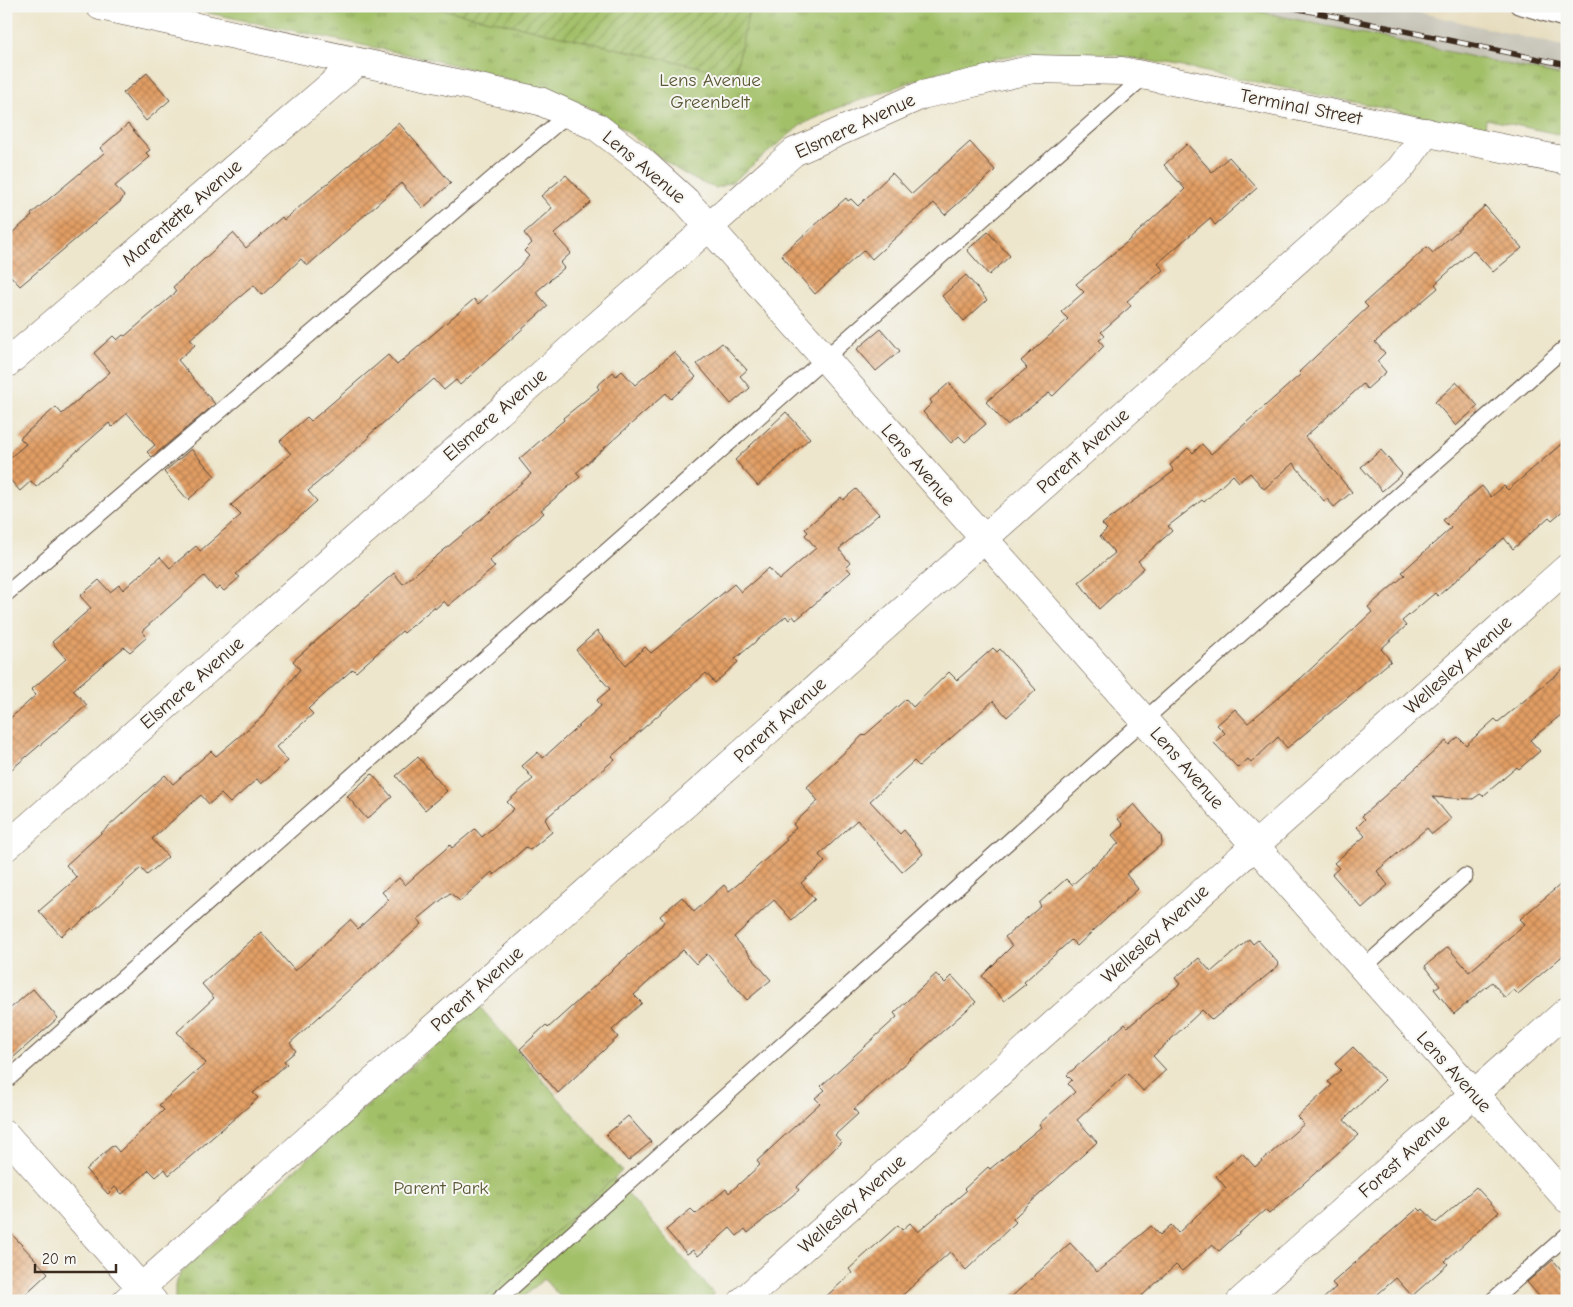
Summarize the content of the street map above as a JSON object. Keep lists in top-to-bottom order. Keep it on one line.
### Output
{"streets":{"street":["Terminal Street","Elsmere Avenue","Lens Avenue","Marentette Avenue","Parent Avenue","Wellesley Avenue","Forest Avenue"]},"crossings":[["Terminal Street","Elsmere Avenue"],["Terminal Street","Parent Avenue"],["Elsmere Avenue","Lens Avenue"],["Lens Avenue","Marentette Avenue"],["Lens Avenue","Parent Avenue"],["Lens Avenue","Wellesley Avenue"],["Lens Avenue","Forest Avenue"]],"parks":["Lens Avenue Greenbelt","Parent Park"],"scale_bar":"20 m"}
